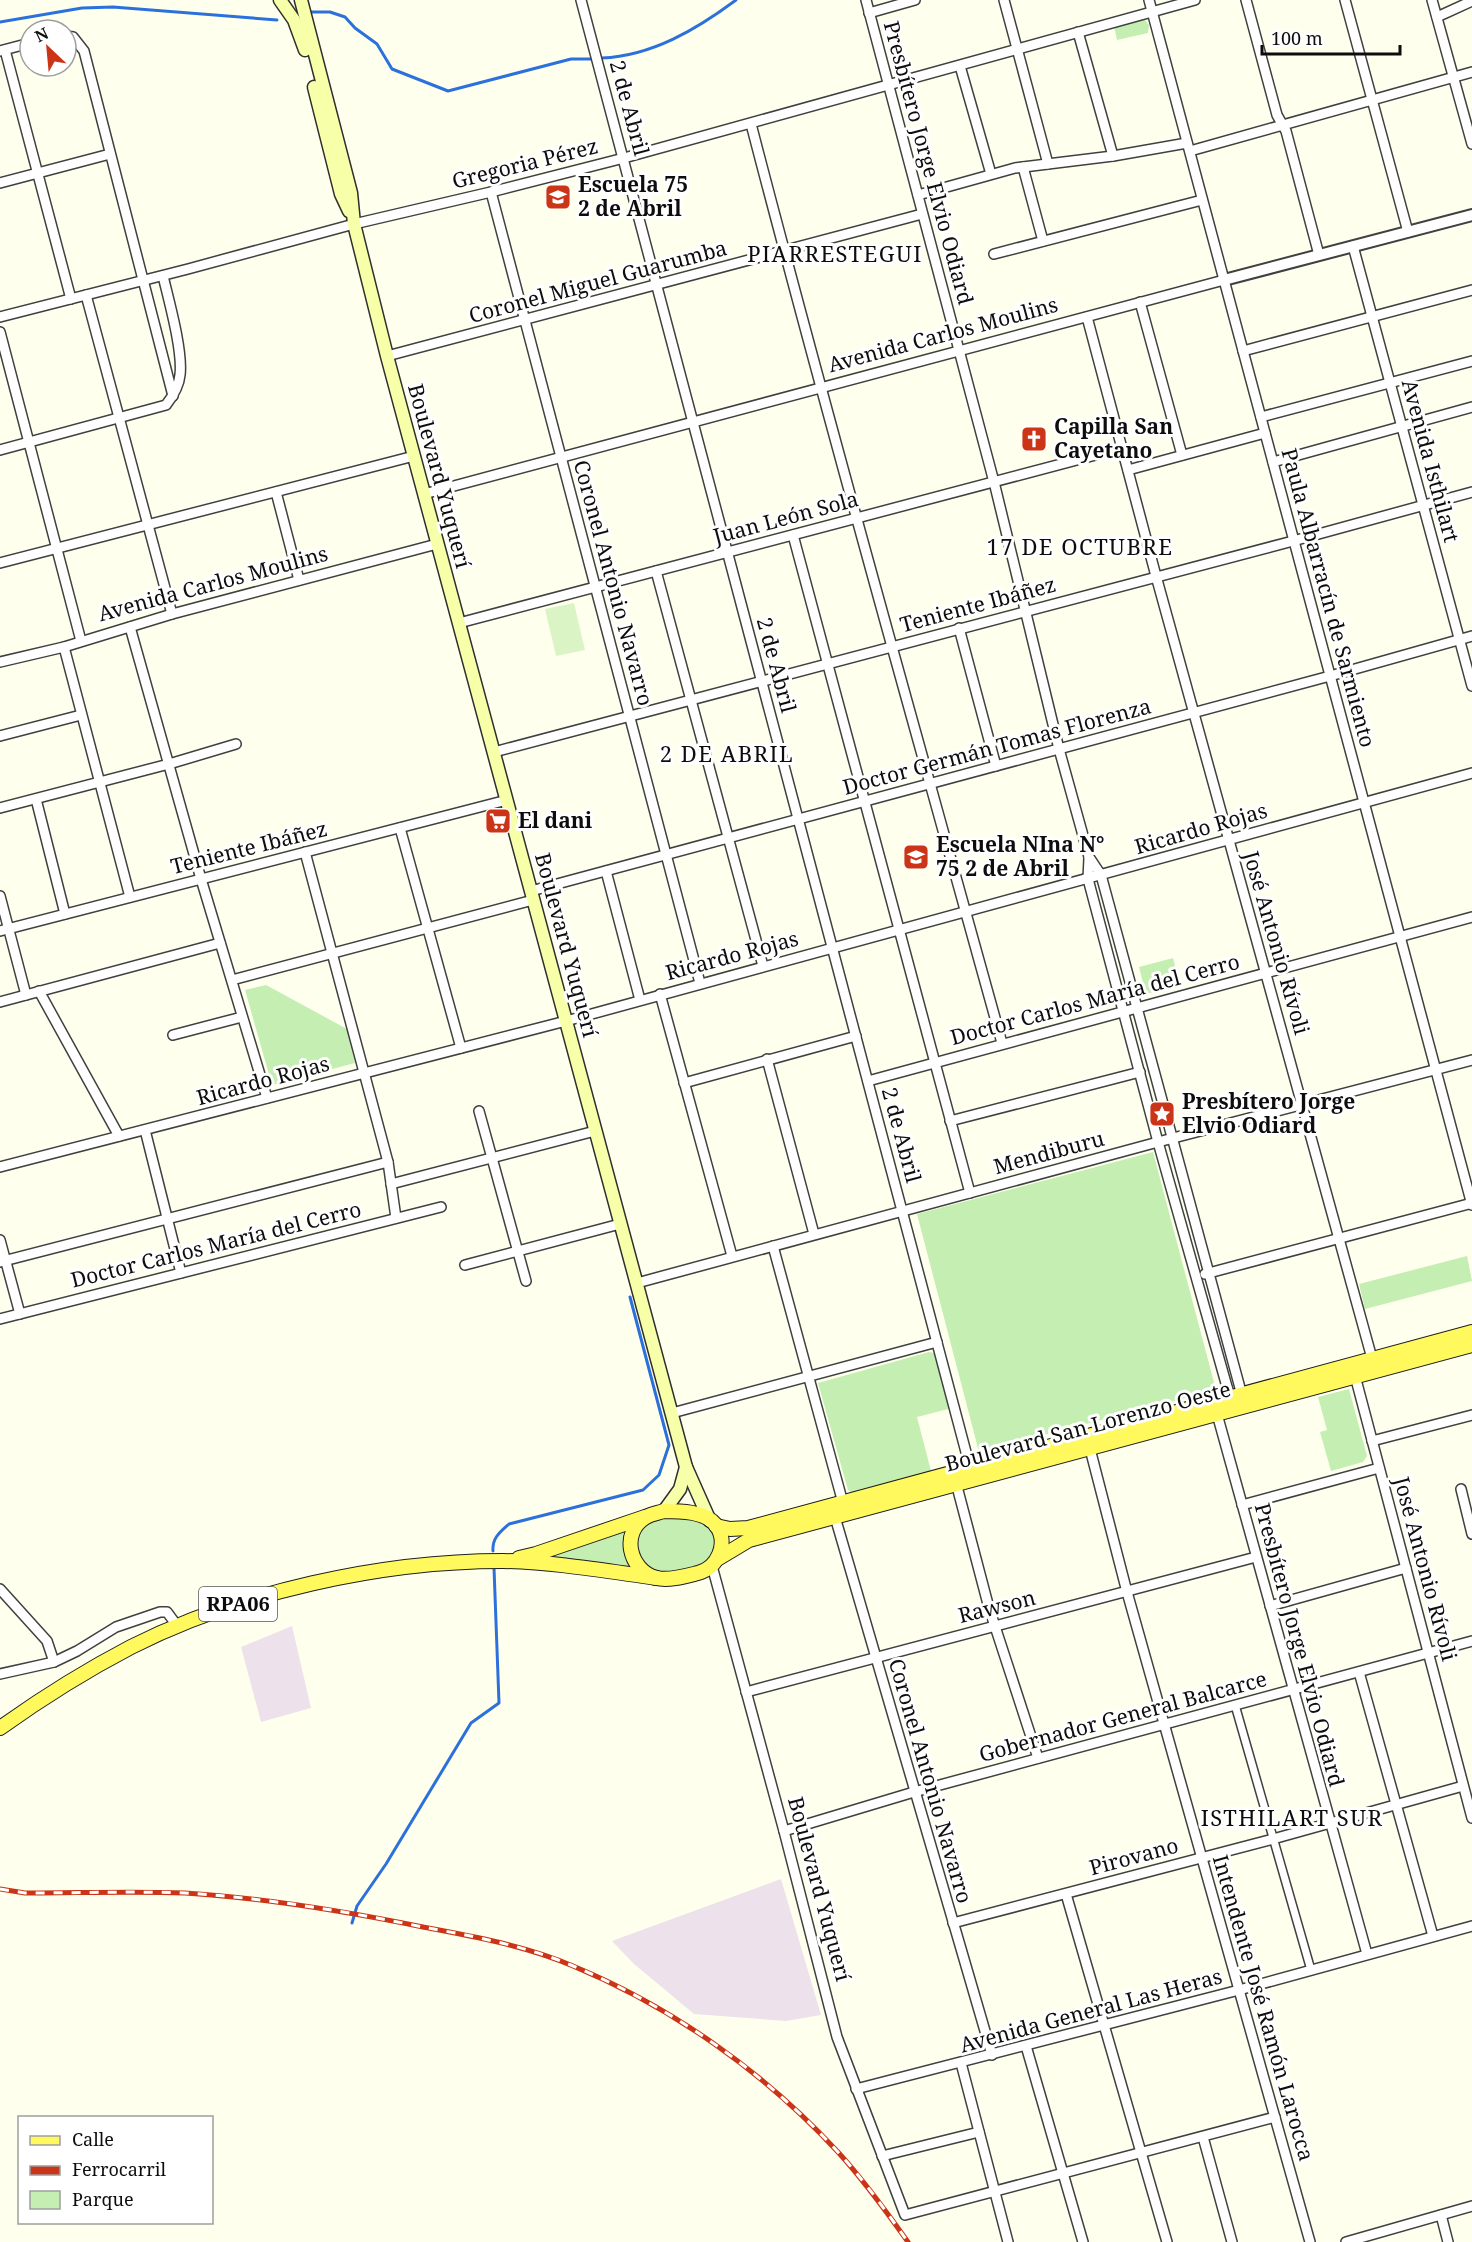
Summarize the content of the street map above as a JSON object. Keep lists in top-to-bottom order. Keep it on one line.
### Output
{"streets":{"main road":["Boulevard Yuquerí","Boulevard San Lorenzo Oeste","RPA06"],"street":["2 de Abril","Presbítero Jorge Elvio Odiard","Gregoria Pérez","Coronel Miguel Guarumba","Avenida Carlos Moulins","Avenida Isthilart","Juan León Sola","Coronel Antonio Navarro","Paula Albarracín de Sarmiento","Teniente Ibáñez","Doctor Germán Tomas Florenza","Ricardo Rojas","José Antonio Rívoli","Doctor Carlos María del Cerro","Mendiburu","Rawson","Gobernador General Balcarce","Pirovano","Intendente José Ramón Larocca","Avenida General Las Heras"]},"crossings":[["2 de Abril","Gregoria Pérez"],["2 de Abril","Coronel Miguel Guarumba"],["2 de Abril","Avenida Carlos Moulins"],["2 de Abril","Juan León Sola"],["2 de Abril","Teniente Ibáñez"],["2 de Abril","Doctor Germán Tomas Florenza"],["2 de Abril","Ricardo Rojas"],["2 de Abril","Doctor Carlos María del Cerro"],["2 de Abril","Mendiburu"],["2 de Abril","Boulevard San Lorenzo Oeste"],["Presbítero Jorge Elvio Odiard","Gregoria Pérez"],["Presbítero Jorge Elvio Odiard","Coronel Miguel Guarumba"],["Presbítero Jorge Elvio Odiard","Avenida Carlos Moulins"],["Presbítero Jorge Elvio Odiard","Juan León Sola"],["Presbítero Jorge Elvio Odiard","Teniente Ibáñez"],["Presbítero Jorge Elvio Odiard","Doctor Germán Tomas Florenza"],["Presbítero Jorge Elvio Odiard","Ricardo Rojas"],["Presbítero Jorge Elvio Odiard","Doctor Carlos María del Cerro"],["Presbítero Jorge Elvio Odiard","Mendiburu"],["Presbítero Jorge Elvio Odiard","Boulevard San Lorenzo Oeste"],["Presbítero Jorge Elvio Odiard","Rawson"],["Presbítero Jorge Elvio Odiard","Gobernador General Balcarce"],["Presbítero Jorge Elvio Odiard","Pirovano"],["Presbítero Jorge Elvio Odiard","Avenida General Las Heras"],["Gregoria Pérez","Boulevard Yuquerí"],["Gregoria Pérez","Coronel Antonio Navarro"],["Gregoria Pérez","Paula Albarracín de Sarmiento"],["Coronel Miguel Guarumba","Boulevard Yuquerí"],["Coronel Miguel Guarumba","Coronel Antonio Navarro"],["Avenida Carlos Moulins","Avenida Isthilart"],["Avenida Carlos Moulins","Boulevard Yuquerí"],["Avenida Carlos Moulins","Coronel Antonio Navarro"],["Avenida Carlos Moulins","Paula Albarracín de Sarmiento"],["Avenida Carlos Moulins","José Antonio Rívoli"],["Avenida Isthilart","Teniente Ibáñez"],["Avenida Isthilart","Doctor Germán Tomas Florenza"],["Boulevard Yuquerí","Juan León Sola"],["Boulevard Yuquerí","Teniente Ibáñez"],["Boulevard Yuquerí","Doctor Germán Tomas Florenza"],["Boulevard Yuquerí","Ricardo Rojas"],["Boulevard Yuquerí","Mendiburu"],["Boulevard Yuquerí","Boulevard San Lorenzo Oeste"],["Boulevard Yuquerí","RPA06"],["Boulevard Yuquerí","Rawson"],["Boulevard Yuquerí","Gobernador General Balcarce"],["Boulevard Yuquerí","Avenida General Las Heras"],["Juan León Sola","Coronel Antonio Navarro"],["Juan León Sola","José Antonio Rívoli"],["Coronel Antonio Navarro","Teniente Ibáñez"],["Coronel Antonio Navarro","Doctor Germán Tomas Florenza"],["Coronel Antonio Navarro","Ricardo Rojas"],["Coronel Antonio Navarro","Boulevard San Lorenzo Oeste"],["Coronel Antonio Navarro","Rawson"],["Coronel Antonio Navarro","Gobernador General Balcarce"],["Coronel Antonio Navarro","Pirovano"],["Coronel Antonio Navarro","Avenida General Las Heras"],["Paula Albarracín de Sarmiento","Teniente Ibáñez"],["Paula Albarracín de Sarmiento","Doctor Germán Tomas Florenza"],["Paula Albarracín de Sarmiento","Ricardo Rojas"],["Paula Albarracín de Sarmiento","Doctor Carlos María del Cerro"],["Paula Albarracín de Sarmiento","Mendiburu"],["Teniente Ibáñez","José Antonio Rívoli"],["Doctor Germán Tomas Florenza","José Antonio Rívoli"],["Ricardo Rojas","José Antonio Rívoli"],["José Antonio Rívoli","Doctor Carlos María del Cerro"],["José Antonio Rívoli","Mendiburu"],["José Antonio Rívoli","Boulevard San Lorenzo Oeste"],["José Antonio Rívoli","Gobernador General Balcarce"],["José Antonio Rívoli","Pirovano"],["Boulevard San Lorenzo Oeste","RPA06"],["Boulevard San Lorenzo Oeste","Intendente José Ramón Larocca"],["Rawson","Intendente José Ramón Larocca"],["Gobernador General Balcarce","Intendente José Ramón Larocca"],["Pirovano","Intendente José Ramón Larocca"],["Intendente José Ramón Larocca","Avenida General Las Heras"]],"districts":["PIARRESTEGUI","17 DE OCTUBRE","2 DE ABRIL","ISTHILART SUR"],"places":{"school or university":["Escuela 75 2 de Abril","Escuela NIna N° 75 2 de Abril"],"church":["Capilla San Cayetano"],"supermarket":["El dani"],"place":["Presbítero Jorge Elvio Odiard"]},"legend":["Calle","Ferrocarril","Parque"],"scale_bar":"100 m","north":"top left"}
